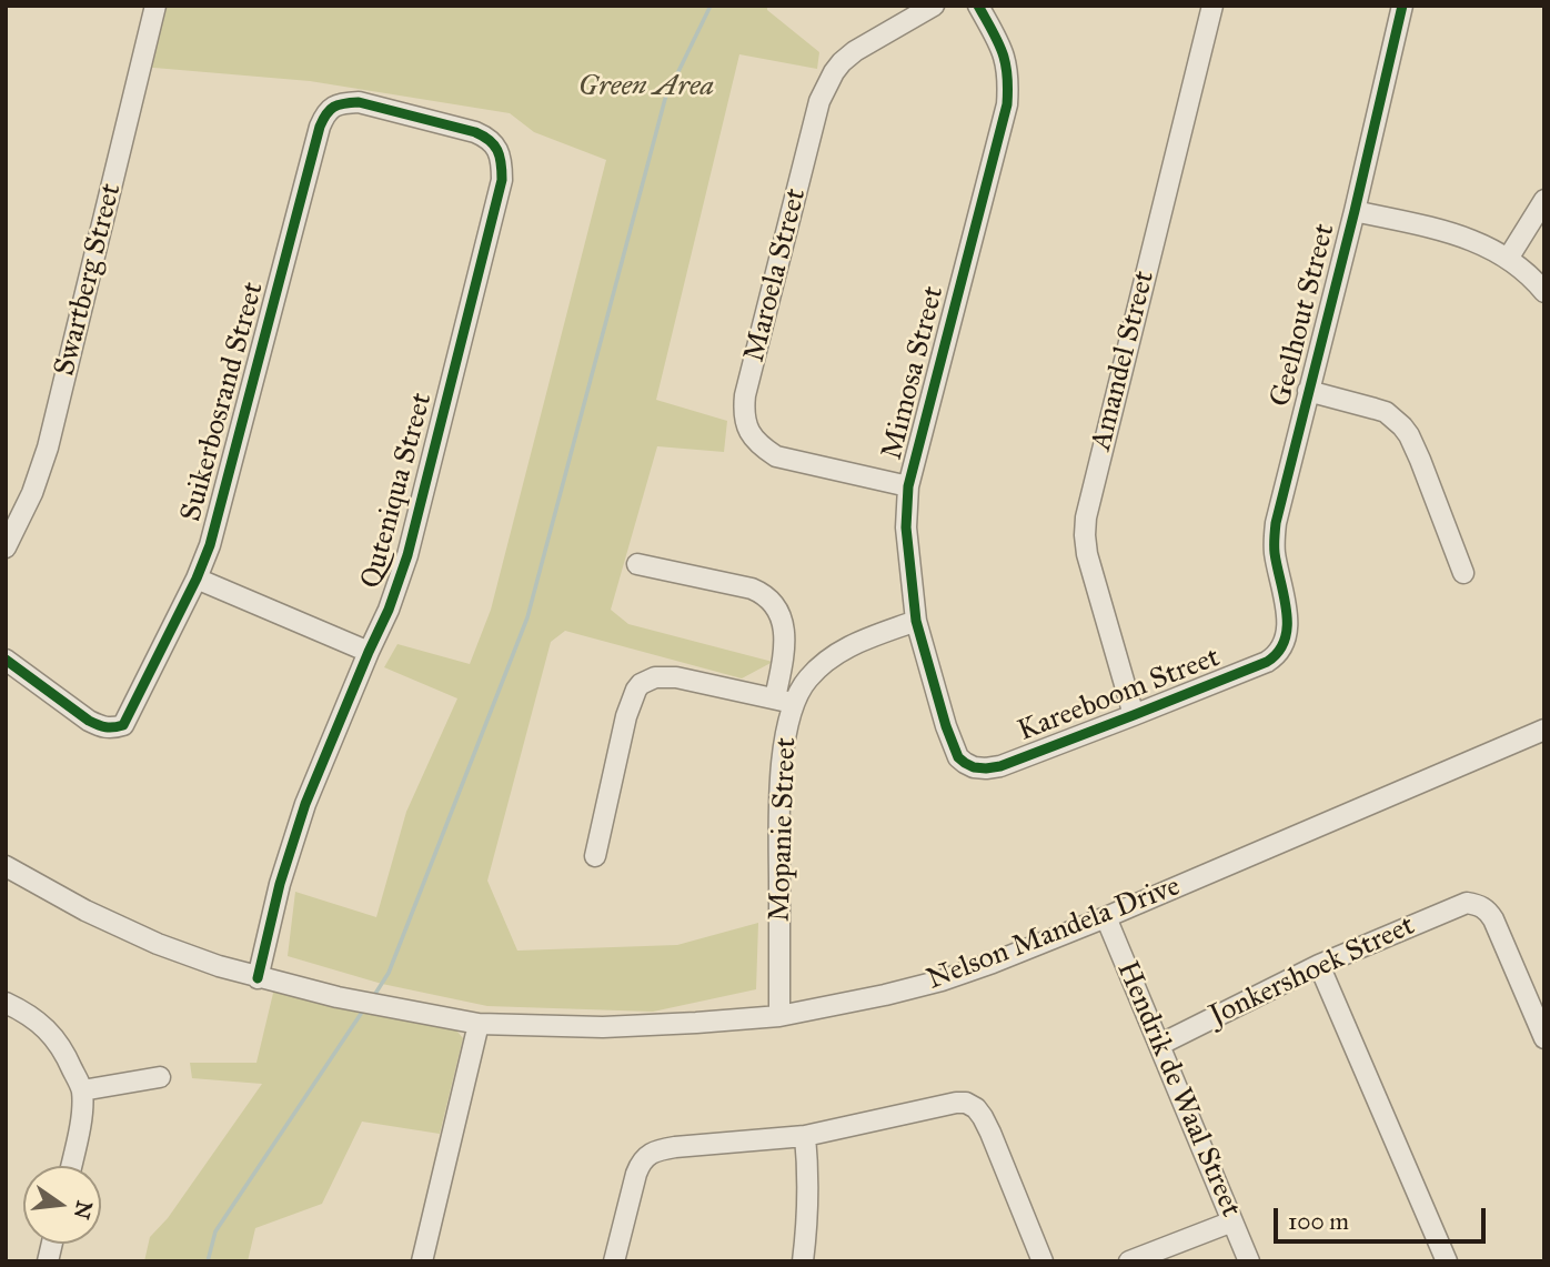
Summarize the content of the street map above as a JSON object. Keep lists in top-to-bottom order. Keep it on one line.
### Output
{"streets":{"street":["Maroela Street","Swartberg Street","Geelhout Street","Amandel Street","Mimosa Street","Suikerbosrand Street","Quteniqua Street","Kareeboom Street","Mopanie Street","Nelson Mandela Drive","Jonkershoek Street","Hendrik de Waal Street"]},"crossings":[["Maroela Street","Mimosa Street"],["Geelhout Street","Kareeboom Street"],["Amandel Street","Kareeboom Street"],["Mimosa Street","Kareeboom Street"],["Mimosa Street","Mopanie Street"],["Suikerbosrand Street","Quteniqua Street"],["Quteniqua Street","Nelson Mandela Drive"],["Mopanie Street","Nelson Mandela Drive"],["Nelson Mandela Drive","Hendrik de Waal Street"],["Jonkershoek Street","Hendrik de Waal Street"]],"parks":["Green Area"],"scale_bar":"100 m","north":"right"}
